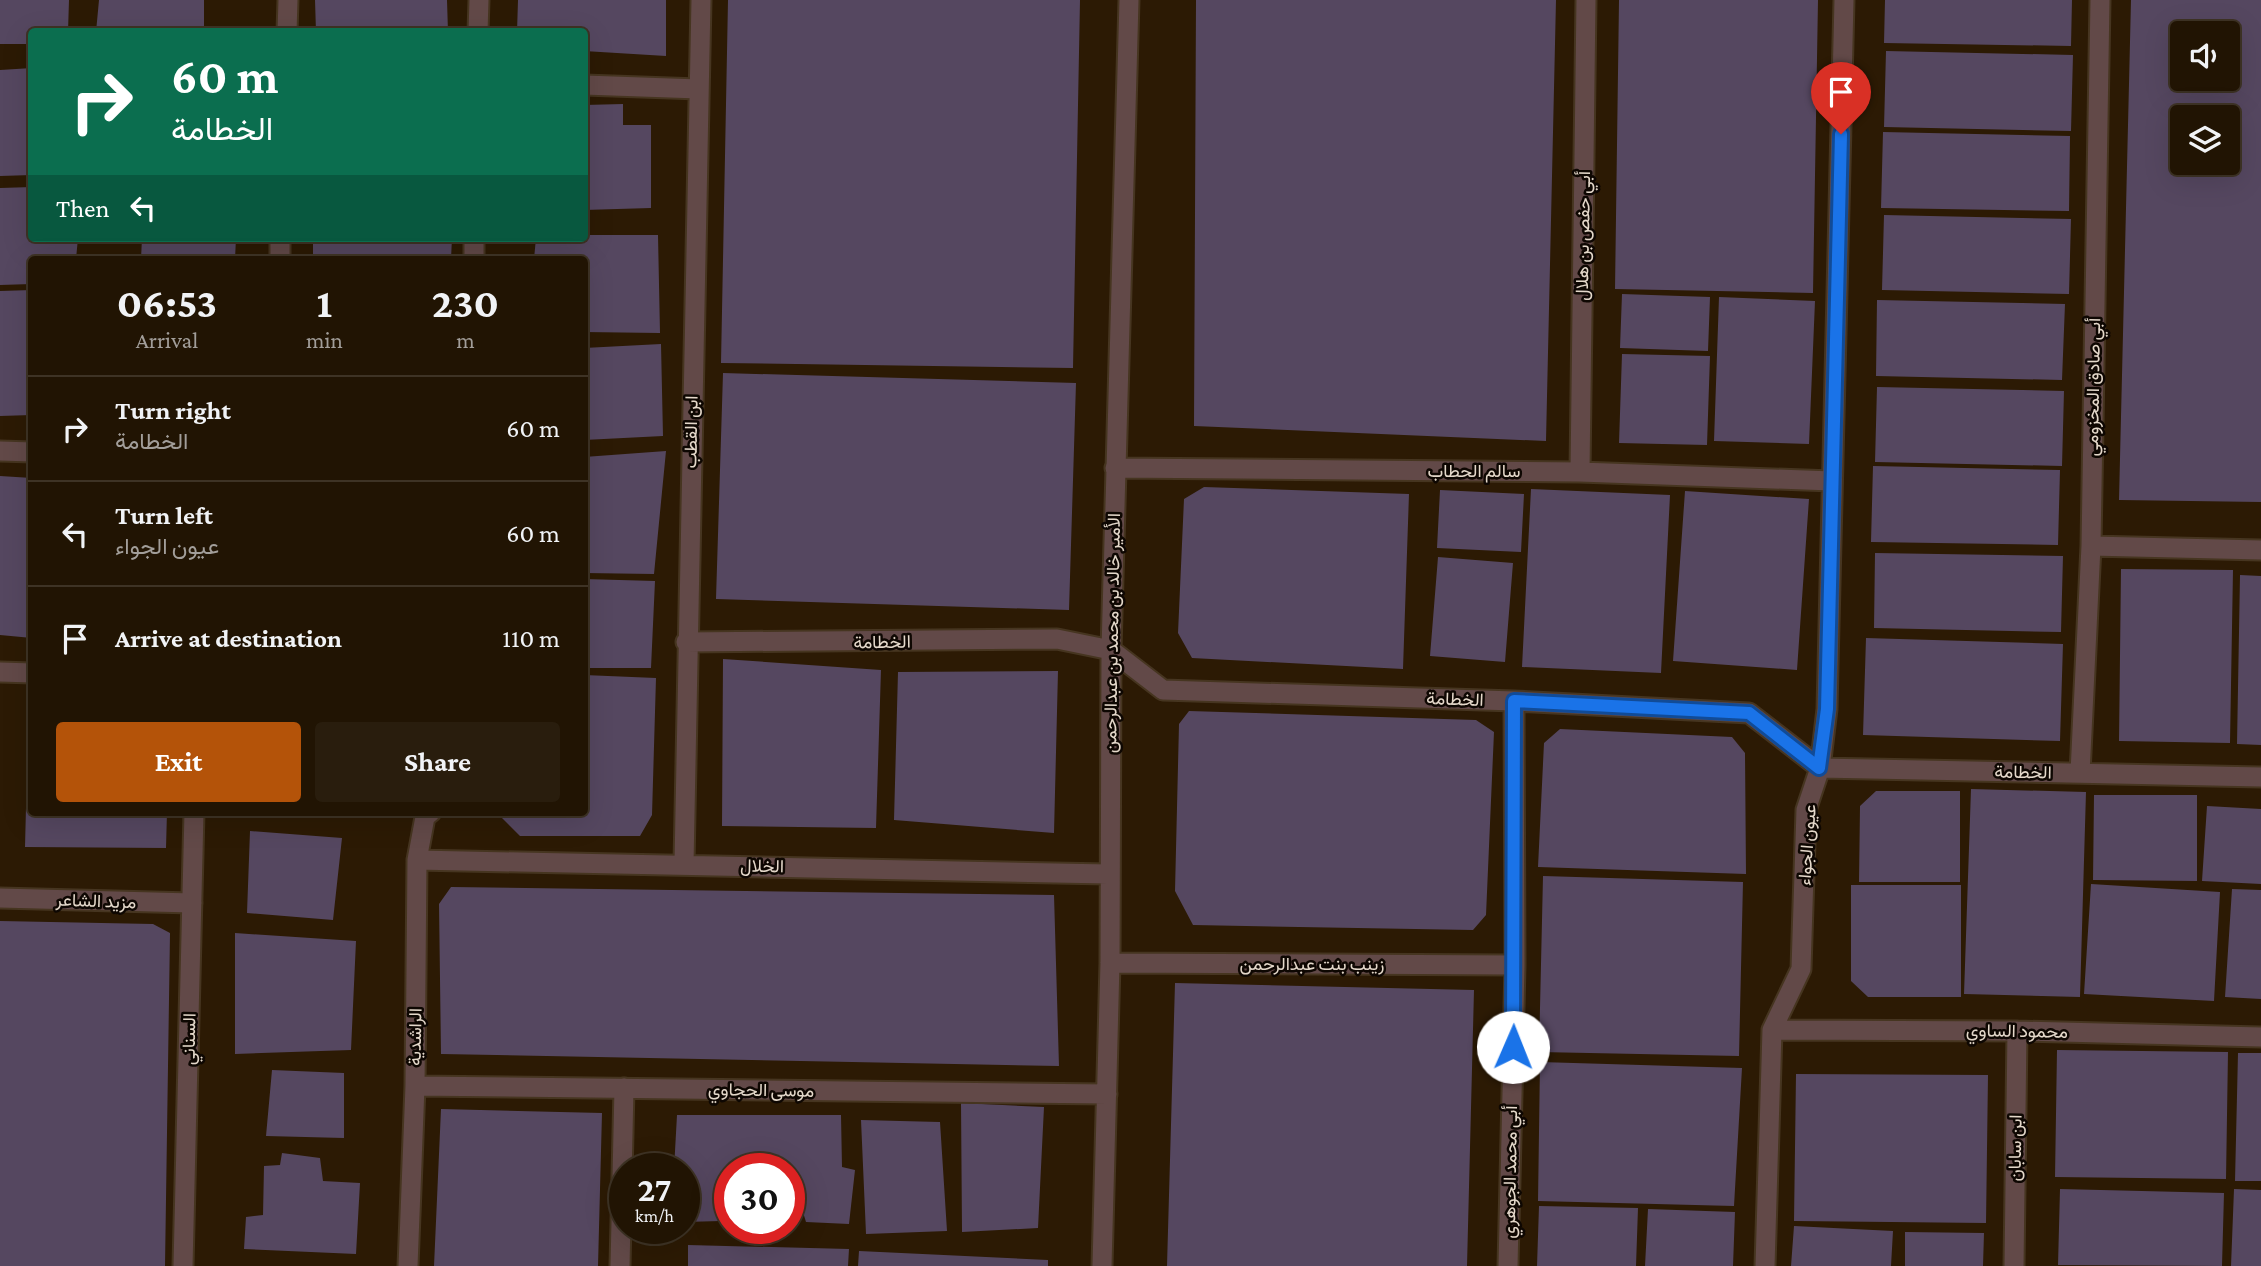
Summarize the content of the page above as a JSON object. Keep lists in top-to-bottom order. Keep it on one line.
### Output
{"streets":{"street":["أبي حفص بن هلال","أبي صادق المخزومي","ابن القطب","سالم الحطاب","الأمير خالد بن محمد بن عبدالرحمن","الخطامة","عيون الجواء","الخلال","مزيد الشاعر","زينب بنت عبدالرحمن","محمود الساوي","الراشدية","السناني","موسى الحجاوي","ابن سابان","أبي محمد الجوهري"]},"crossings":[["أبي حفص بن هلال","سالم الحطاب"],["أبي صادق المخزومي","الخطامة"],["ابن القطب","الخطامة"],["ابن القطب","الخلال"],["سالم الحطاب","الأمير خالد بن محمد بن عبدالرحمن"],["سالم الحطاب","عيون الجواء"],["الأمير خالد بن محمد بن عبدالرحمن","الخطامة"],["الأمير خالد بن محمد بن عبدالرحمن","الخلال"],["الأمير خالد بن محمد بن عبدالرحمن","زينب بنت عبدالرحمن"],["الأمير خالد بن محمد بن عبدالرحمن","موسى الحجاوي"],["الخطامة","عيون الجواء"],["الخطامة","أبي محمد الجوهري"],["عيون الجواء","محمود الساوي"],["الخلال","الراشدية"],["مزيد الشاعر","السناني"],["زينب بنت عبدالرحمن","أبي محمد الجوهري"],["محمود الساوي","ابن سابان"],["الراشدية","موسى الحجاوي"]],"page":{"turn":["60 m","الخطامة"],"then":"Then","eta":["06:53","Arrival","1","min","230","m"],"list":[{"name":"Turn right","note":"الخطامة","value":"60 m"},{"name":"Turn left","note":"عيون الجواء","value":"60 m"},{"name":"Arrive at destination","value":"110 m"}],"buttons":["Exit","Share"],"speed":"27 km/h","limit":"30"}}
